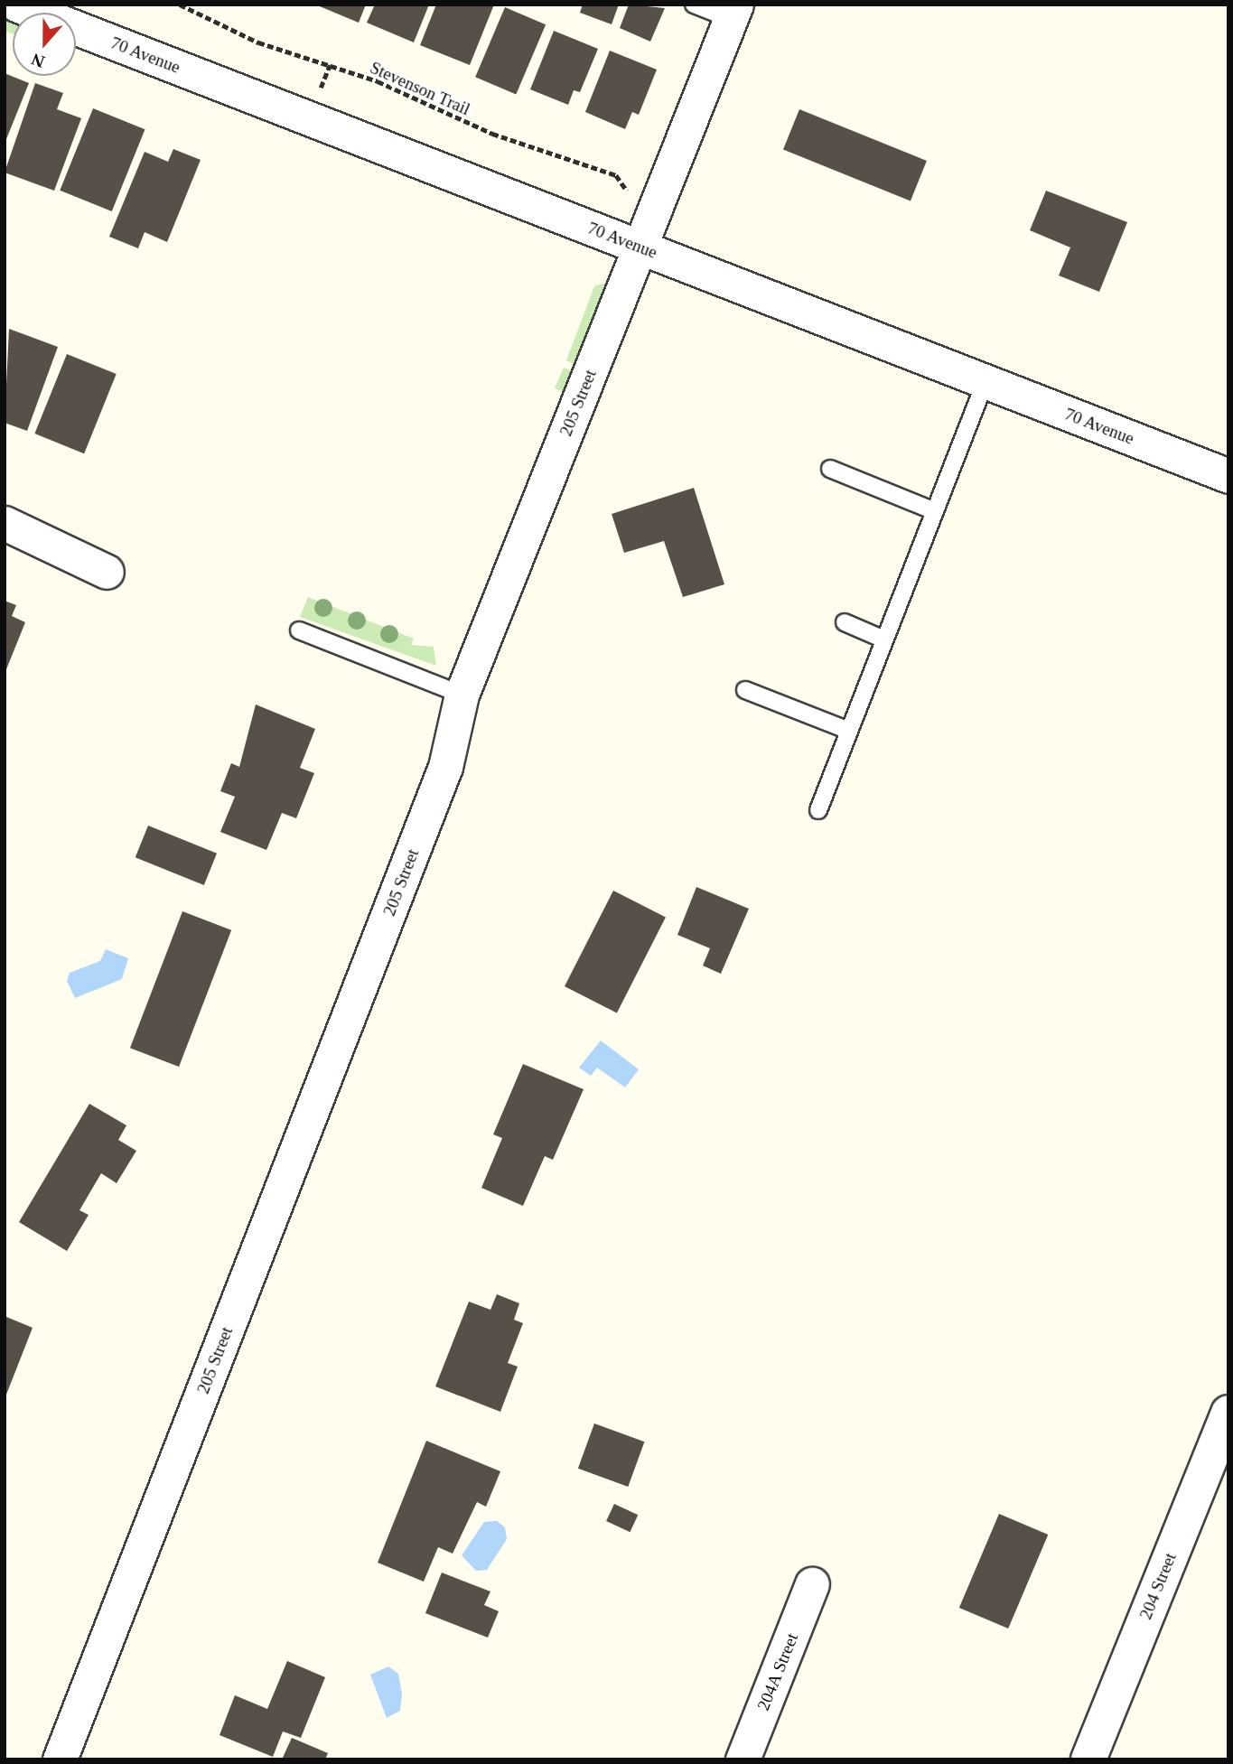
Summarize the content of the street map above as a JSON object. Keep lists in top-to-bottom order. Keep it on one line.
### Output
{"streets":{"street":["70 Avenue","205 Street","204 Street","204A Street"],"path":["Stevenson Trail"]},"crossings":[["70 Avenue","205 Street"]],"north":"bottom"}
